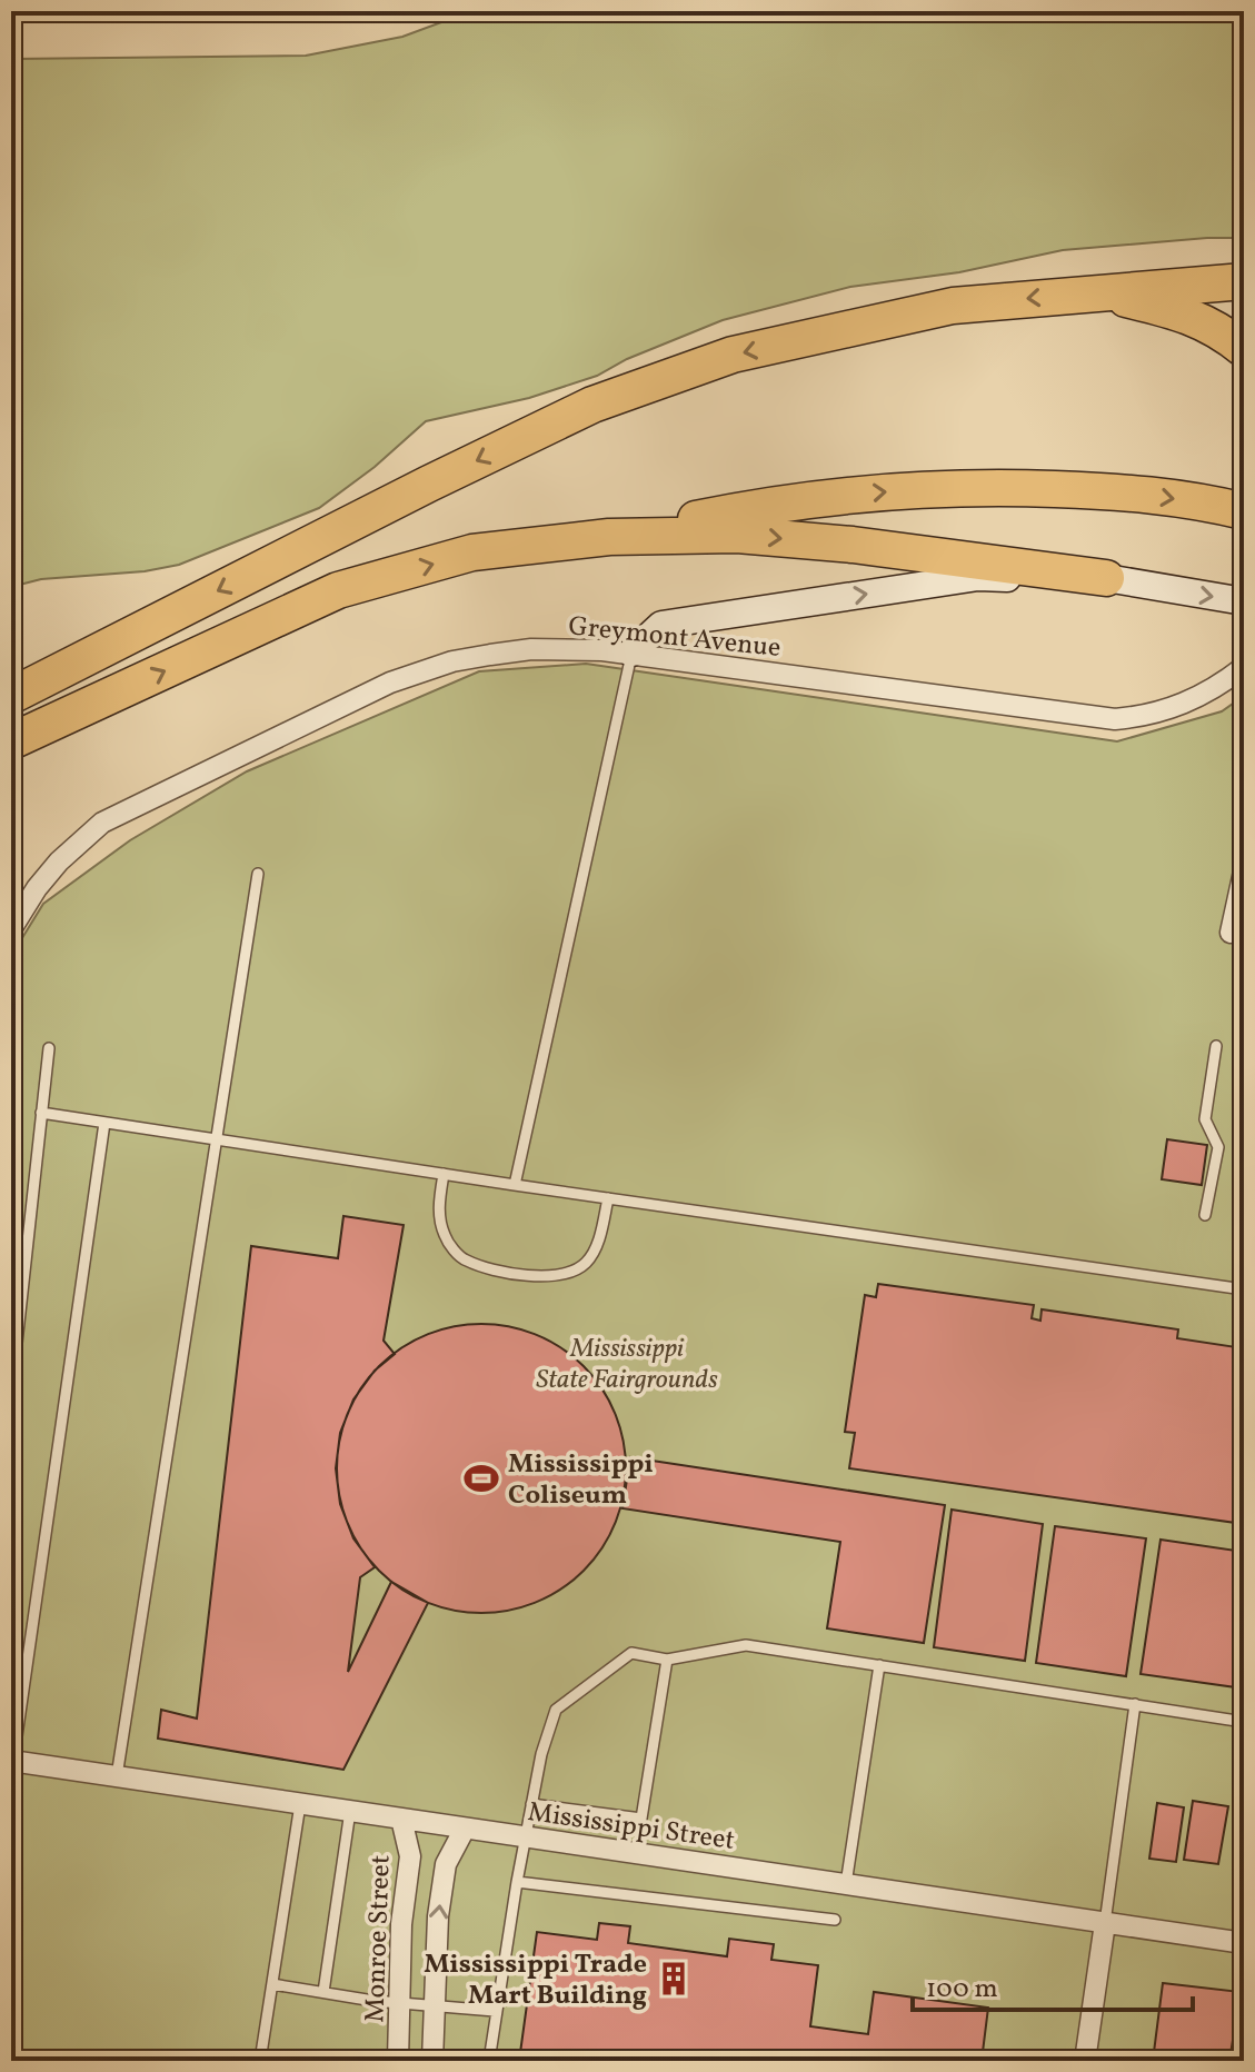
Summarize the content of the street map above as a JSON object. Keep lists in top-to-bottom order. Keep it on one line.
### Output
{"streets":{"street":["Greymont Avenue","Mississippi Street","Monroe Street"]},"crossings":[["Mississippi Street","Monroe Street"]],"parks":["Mississippi State Fairgrounds"],"places":{"sports":["Mississippi Coliseum"],"building":["Mississippi Trade Mart Building"]},"scale_bar":"100 m"}
